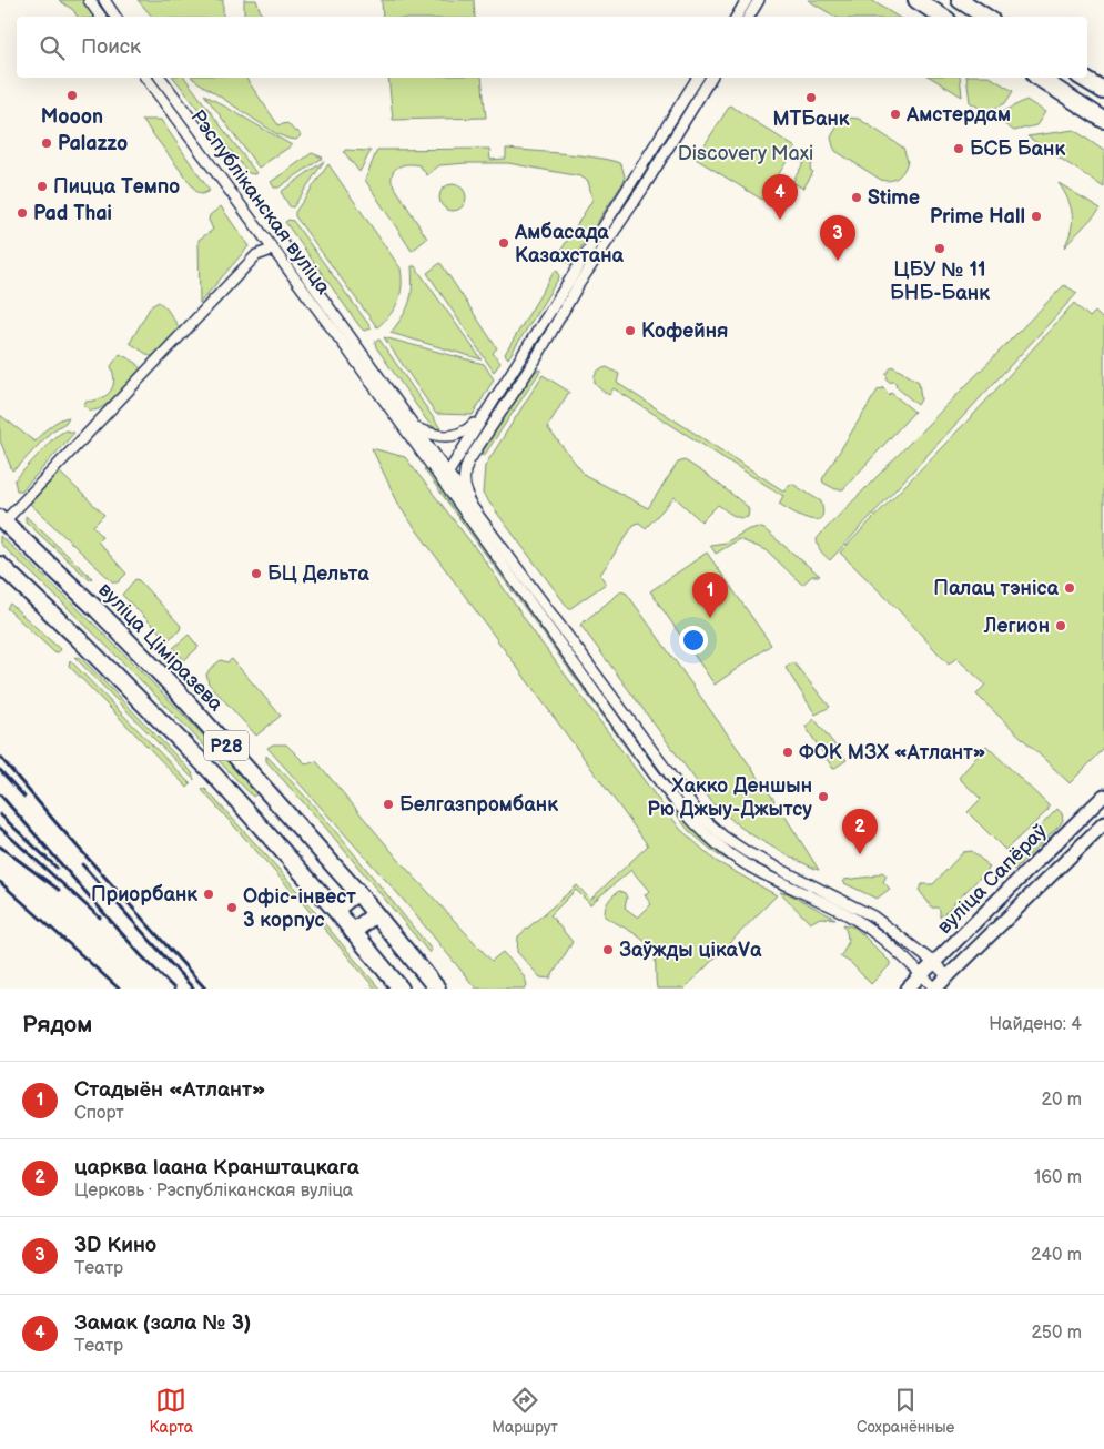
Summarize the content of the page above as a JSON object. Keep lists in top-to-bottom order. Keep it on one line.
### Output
{"streets":{"main road":["вуліца Ціміразева","Р28","вуліца Сапёраў"],"street":["Рэспубліканская вуліца"]},"parks":["Discovery Maxi"],"places":["Mooon","МТБанк","Амстердам","Palazzo","БСБ Банк","Пицца Темпо","Stime","Pad Thai","Prime Hall","Амбасада Казахстана","ЦБУ № 11 БНБ-Банк","Кофейня","БЦ Дельта","Палац тэніса","Легион","ФОК МЗХ «Атлант»","Хакко Деншын Рю Джыу-Джытсу","Белгазпромбанк","Приорбанк","Офіс-інвест 3 корпус","Заўжды цікаVа"],"page":{"search":"Поиск","pins":["4","3","1","2"],"heading":["Рядом","Найдено: 4"],"list":[{"mark":"1","name":"Стадыён «Атлант»","note":"Спорт","value":"20 m"},{"mark":"2","name":"царква Іаана Кранштацкага","note":"Церковь · Рэспубліканская вуліца","value":"160 m"},{"mark":"3","name":"3D Кино","note":"Театр","value":"240 m"},{"mark":"4","name":"Замак (зала № 3)","note":"Театр","value":"250 m"}],"nav":["Карта","Маршрут","Сохранённые"]}}
